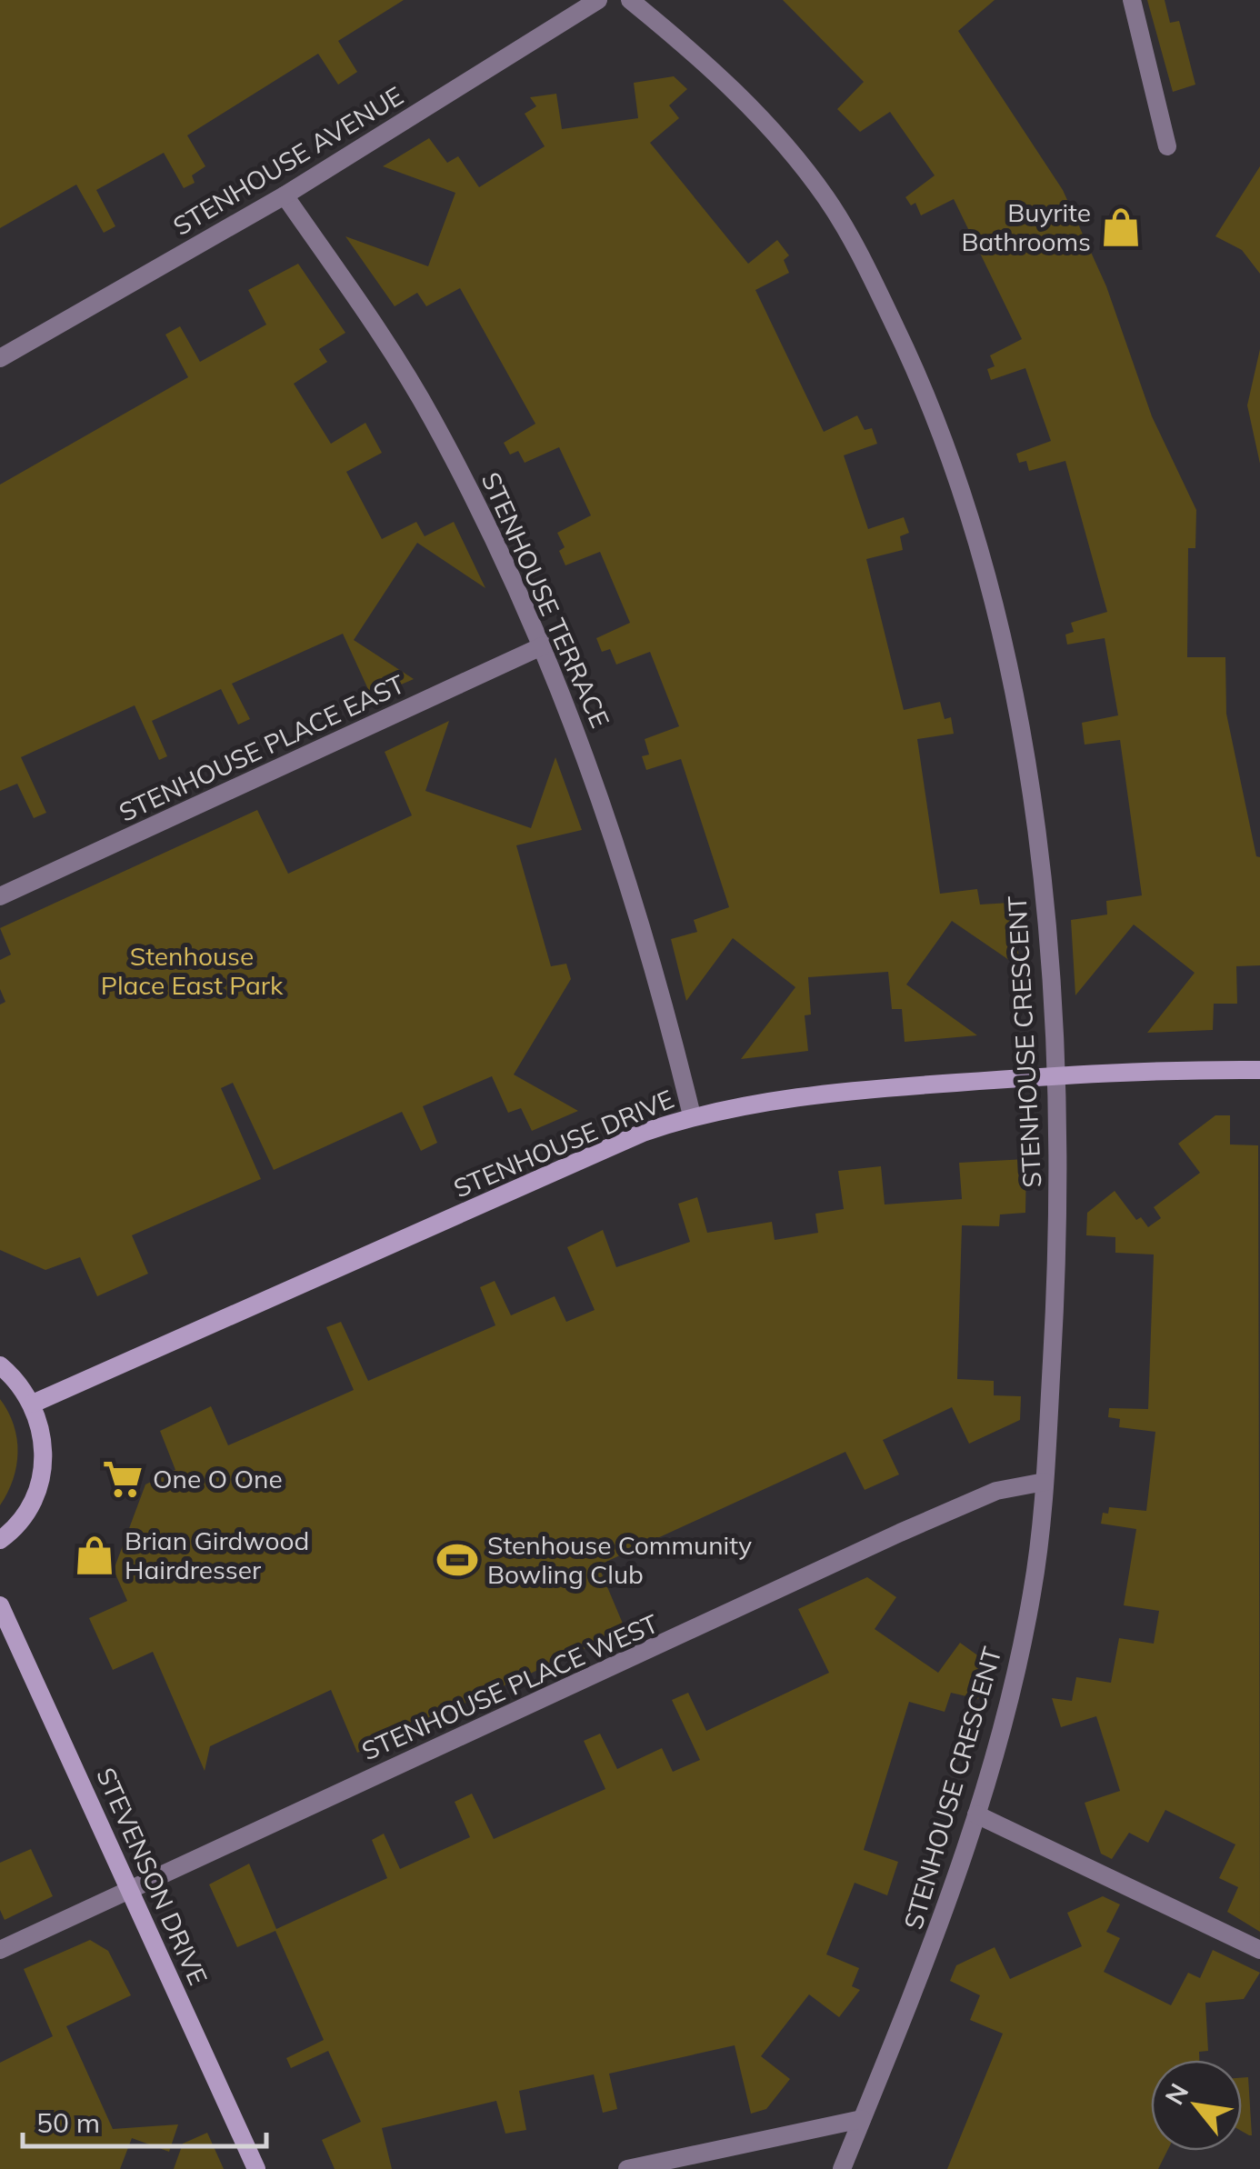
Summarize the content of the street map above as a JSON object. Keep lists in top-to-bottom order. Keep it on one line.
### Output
{"streets":{"street":["STENHOUSE AVENUE","STENHOUSE TERRACE","STENHOUSE PLACE EAST","STENHOUSE CRESCENT","STENHOUSE DRIVE","STENHOUSE PLACE WEST","STEVENSON DRIVE"]},"crossings":[["STENHOUSE AVENUE","STENHOUSE TERRACE"],["STENHOUSE TERRACE","STENHOUSE PLACE EAST"],["STENHOUSE TERRACE","STENHOUSE DRIVE"],["STENHOUSE CRESCENT","STENHOUSE DRIVE"],["STENHOUSE CRESCENT","STENHOUSE PLACE WEST"],["STENHOUSE PLACE WEST","STEVENSON DRIVE"]],"parks":["Stenhouse Place East Park"],"places":{"shop":["Buyrite Bathrooms","Brian Girdwood Hairdresser"],"supermarket":["One O One"],"sports":["Stenhouse Community Bowling Club"]},"scale_bar":"50 m","north":"top left"}
